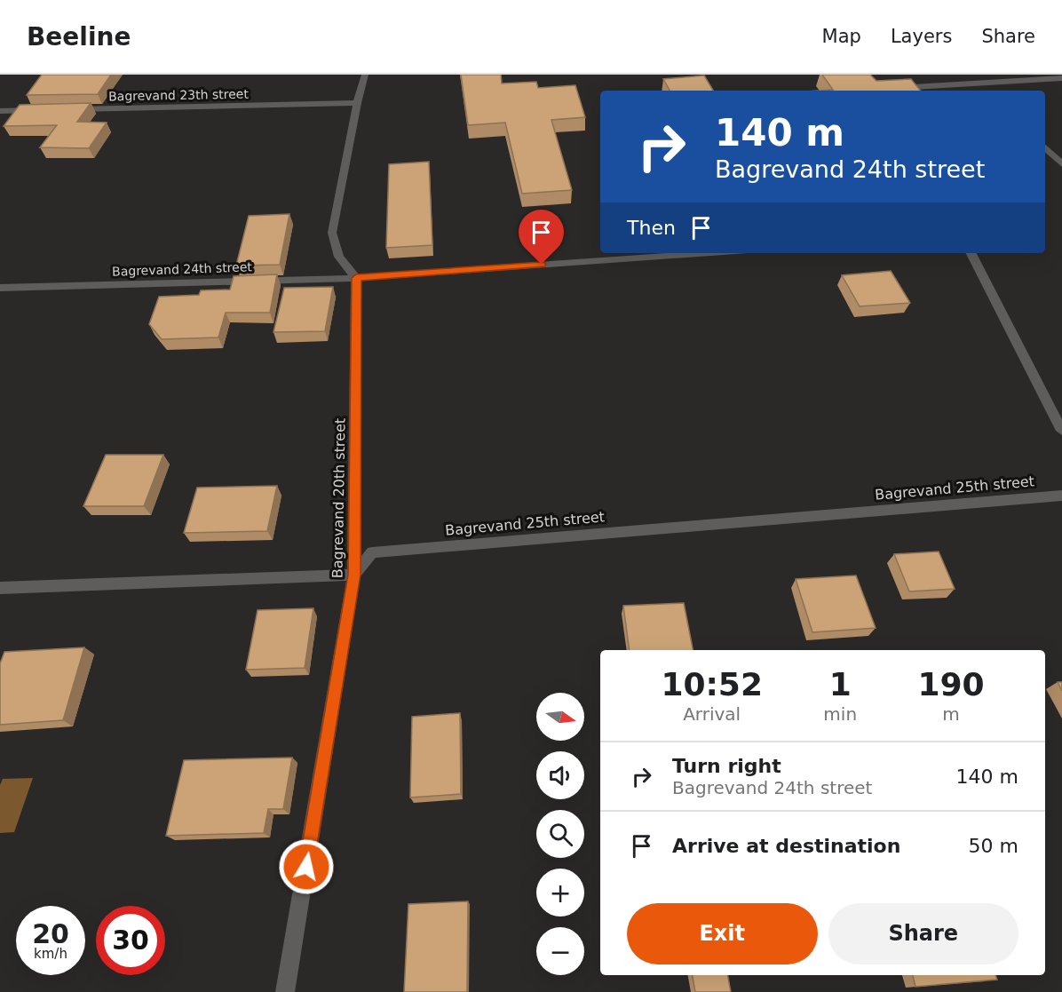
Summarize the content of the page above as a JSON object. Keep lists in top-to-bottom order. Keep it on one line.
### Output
{"streets":{"street":["Bagrevand 23th street","Bagrevand 24th street","Bagrevand 25th street","Bagrevand 20th street"]},"crossings":[["Bagrevand 24th street","Bagrevand 20th street"],["Bagrevand 25th street","Bagrevand 20th street"]],"north":"right","page":{"header":"Beeline","nav":["Map","Layers","Share"],"turn":["140 m","Bagrevand 24th street"],"then":"Then","eta":["10:52","Arrival","1","min","190","m"],"map_buttons":["+","−"],"list":[{"name":"Turn right","note":"Bagrevand 24th street","value":"140 m"},{"name":"Arrive at destination","value":"50 m"}],"buttons":["Exit","Share"],"speed":"20 km/h","limit":"30"}}
